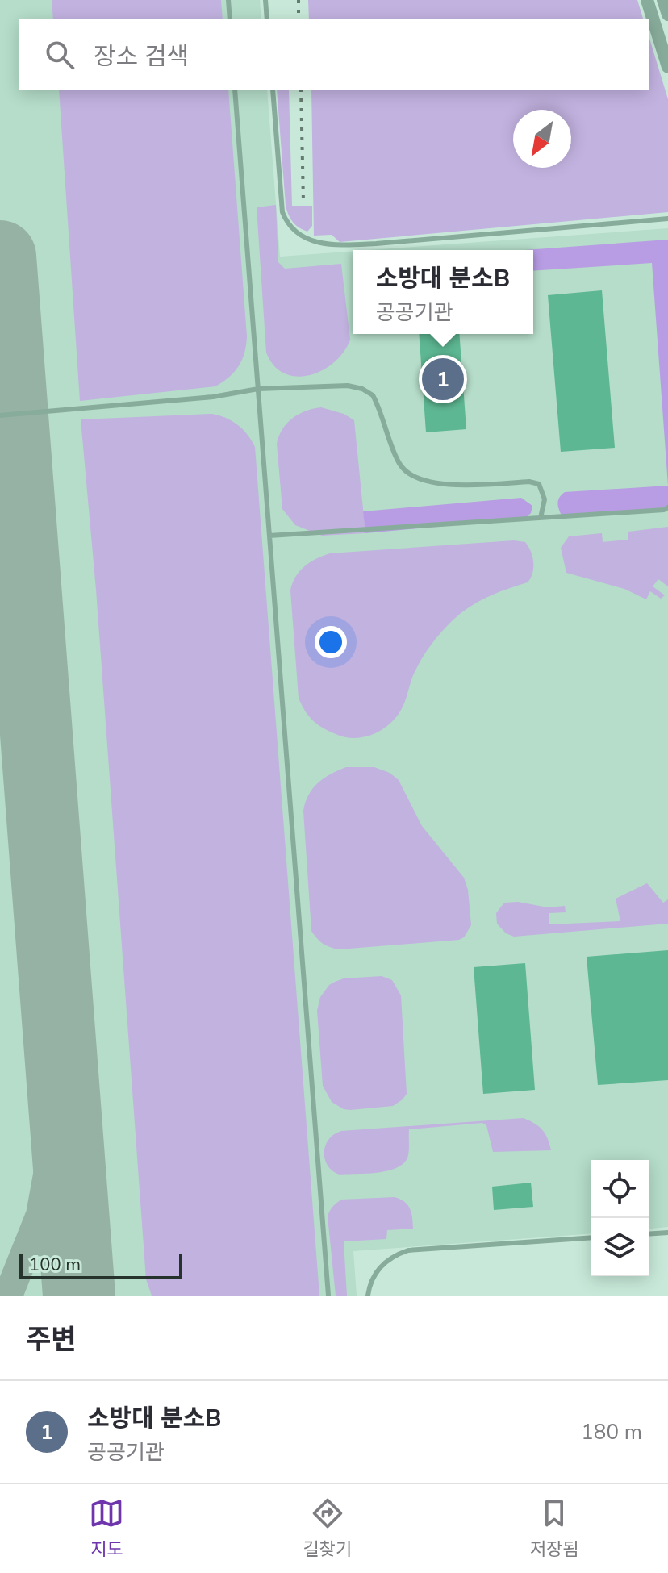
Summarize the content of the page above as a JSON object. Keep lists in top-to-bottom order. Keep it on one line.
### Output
{"scale_bar":"100 m","north":"bottom left","page":{"search":"장소 검색","popup":["소방대 분소B","공공기관"],"pins":"1","scale":"100 m","heading":"주변","list":[{"mark":"1","name":"소방대 분소B","note":"공공기관","value":"180 m"}],"nav":["지도","길찾기","저장됨"]}}
